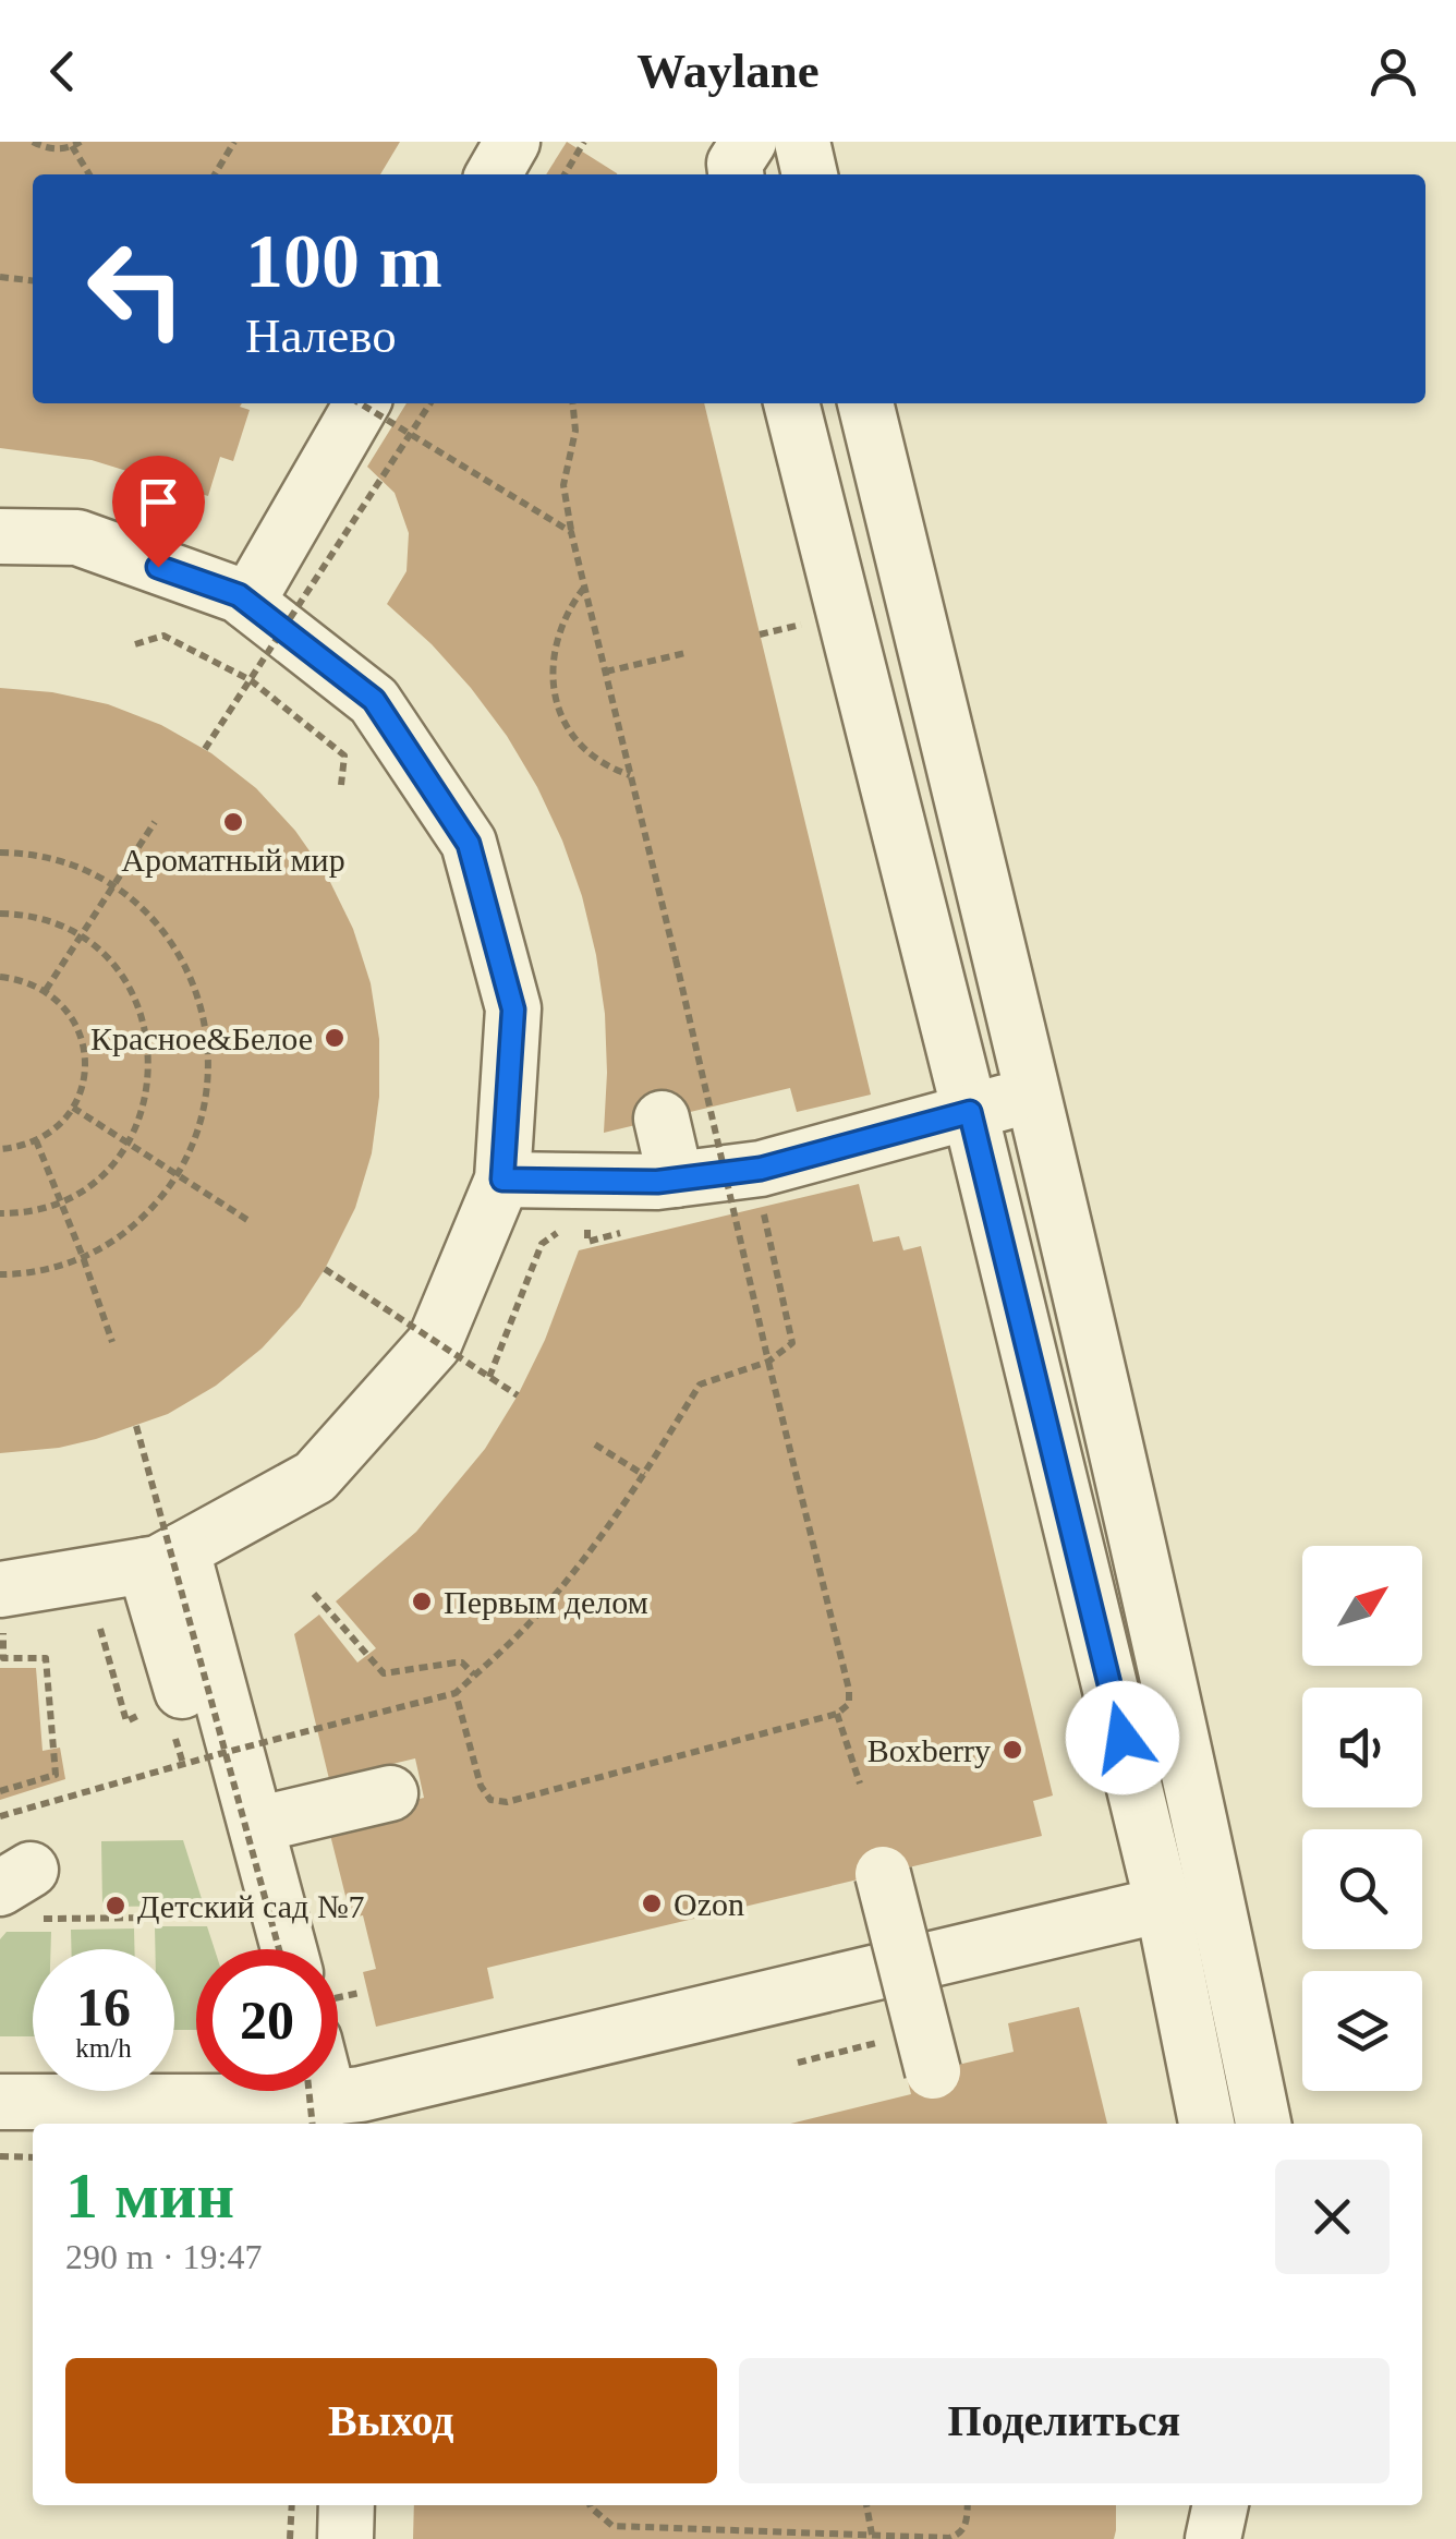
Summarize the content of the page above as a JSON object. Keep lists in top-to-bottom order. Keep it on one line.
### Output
{"places":["Ароматный мир","Красное&Белое","Первым делом","Boxberry","Ozon","Детский сад №7"],"north":"top right","page":{"header":"Waylane","turn":["100 m","Налево"],"speed":"16 km/h","limit":"20","heading":["1 мин","290 m · 19:47"],"buttons":["Выход","Поделиться"]}}
